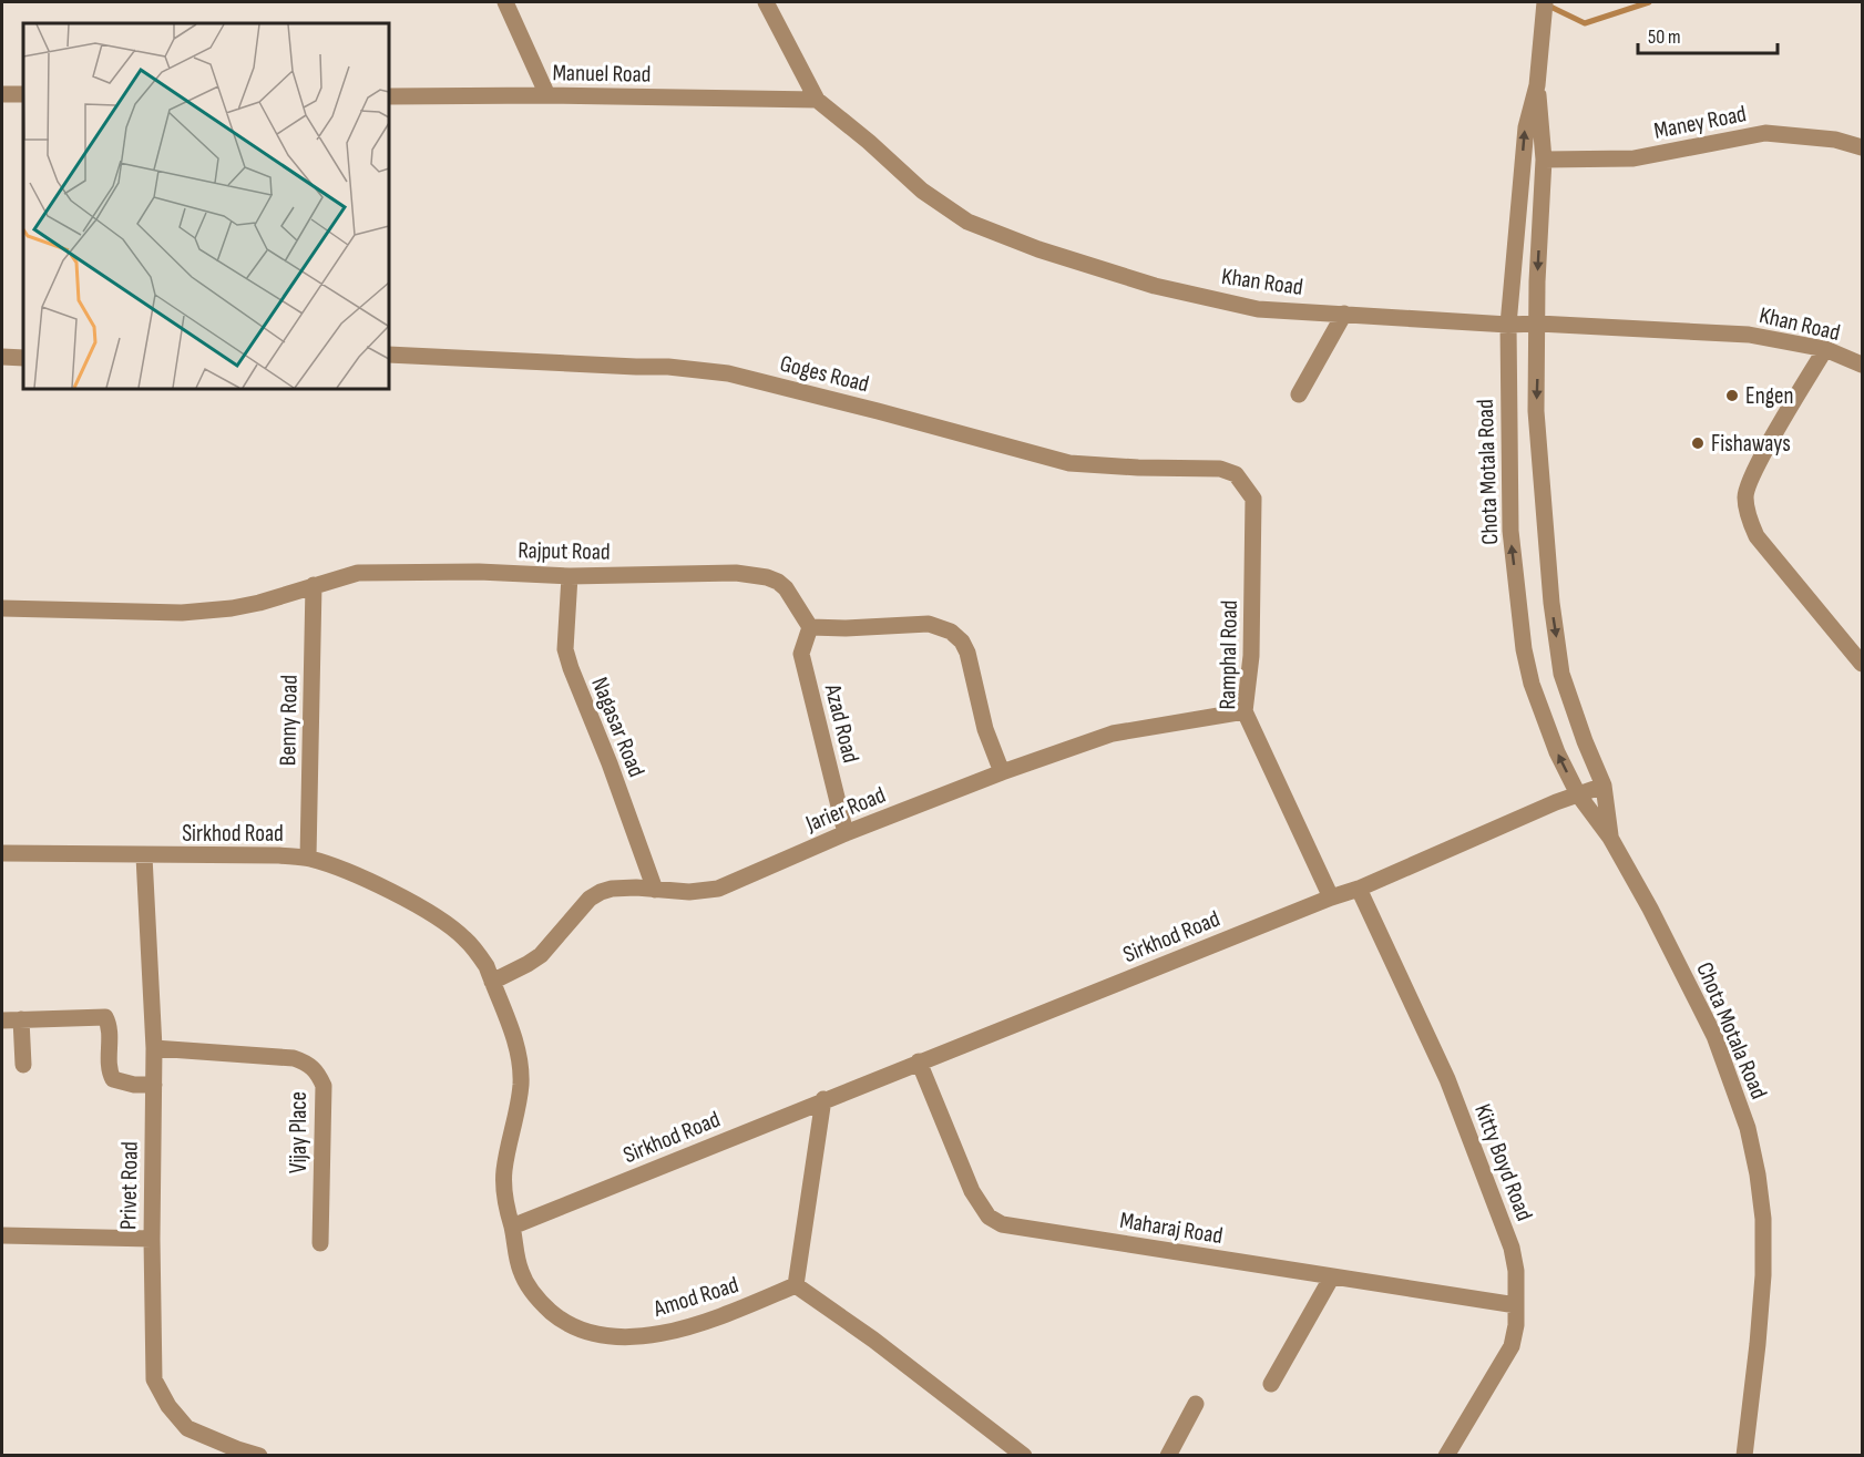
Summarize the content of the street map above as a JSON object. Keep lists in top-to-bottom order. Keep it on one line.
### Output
{"streets":{"street":["Manuel Road","Maney Road","Khan Road","Goges Road","Chota Motala Road","Rajput Road","Ramphal Road","Benny Road","Azad Road","Nagasar Road","Jarier Road","Sirkhod Road","Vijay Place","Kitty Boyd Road","Privet Road","Maharaj Road","Amod Road"]},"crossings":[["Manuel Road","Khan Road"],["Maney Road","Chota Motala Road"],["Khan Road","Chota Motala Road"],["Goges Road","Ramphal Road"],["Chota Motala Road","Sirkhod Road"],["Rajput Road","Benny Road"],["Rajput Road","Azad Road"],["Rajput Road","Nagasar Road"],["Ramphal Road","Jarier Road"],["Ramphal Road","Sirkhod Road"],["Benny Road","Sirkhod Road"],["Azad Road","Jarier Road"],["Nagasar Road","Jarier Road"],["Jarier Road","Sirkhod Road"],["Sirkhod Road","Kitty Boyd Road"],["Sirkhod Road","Privet Road"],["Sirkhod Road","Maharaj Road"],["Sirkhod Road","Amod Road"],["Vijay Place","Privet Road"],["Kitty Boyd Road","Maharaj Road"]],"places":["Engen","Fishaways"],"scale_bar":"50 m"}
